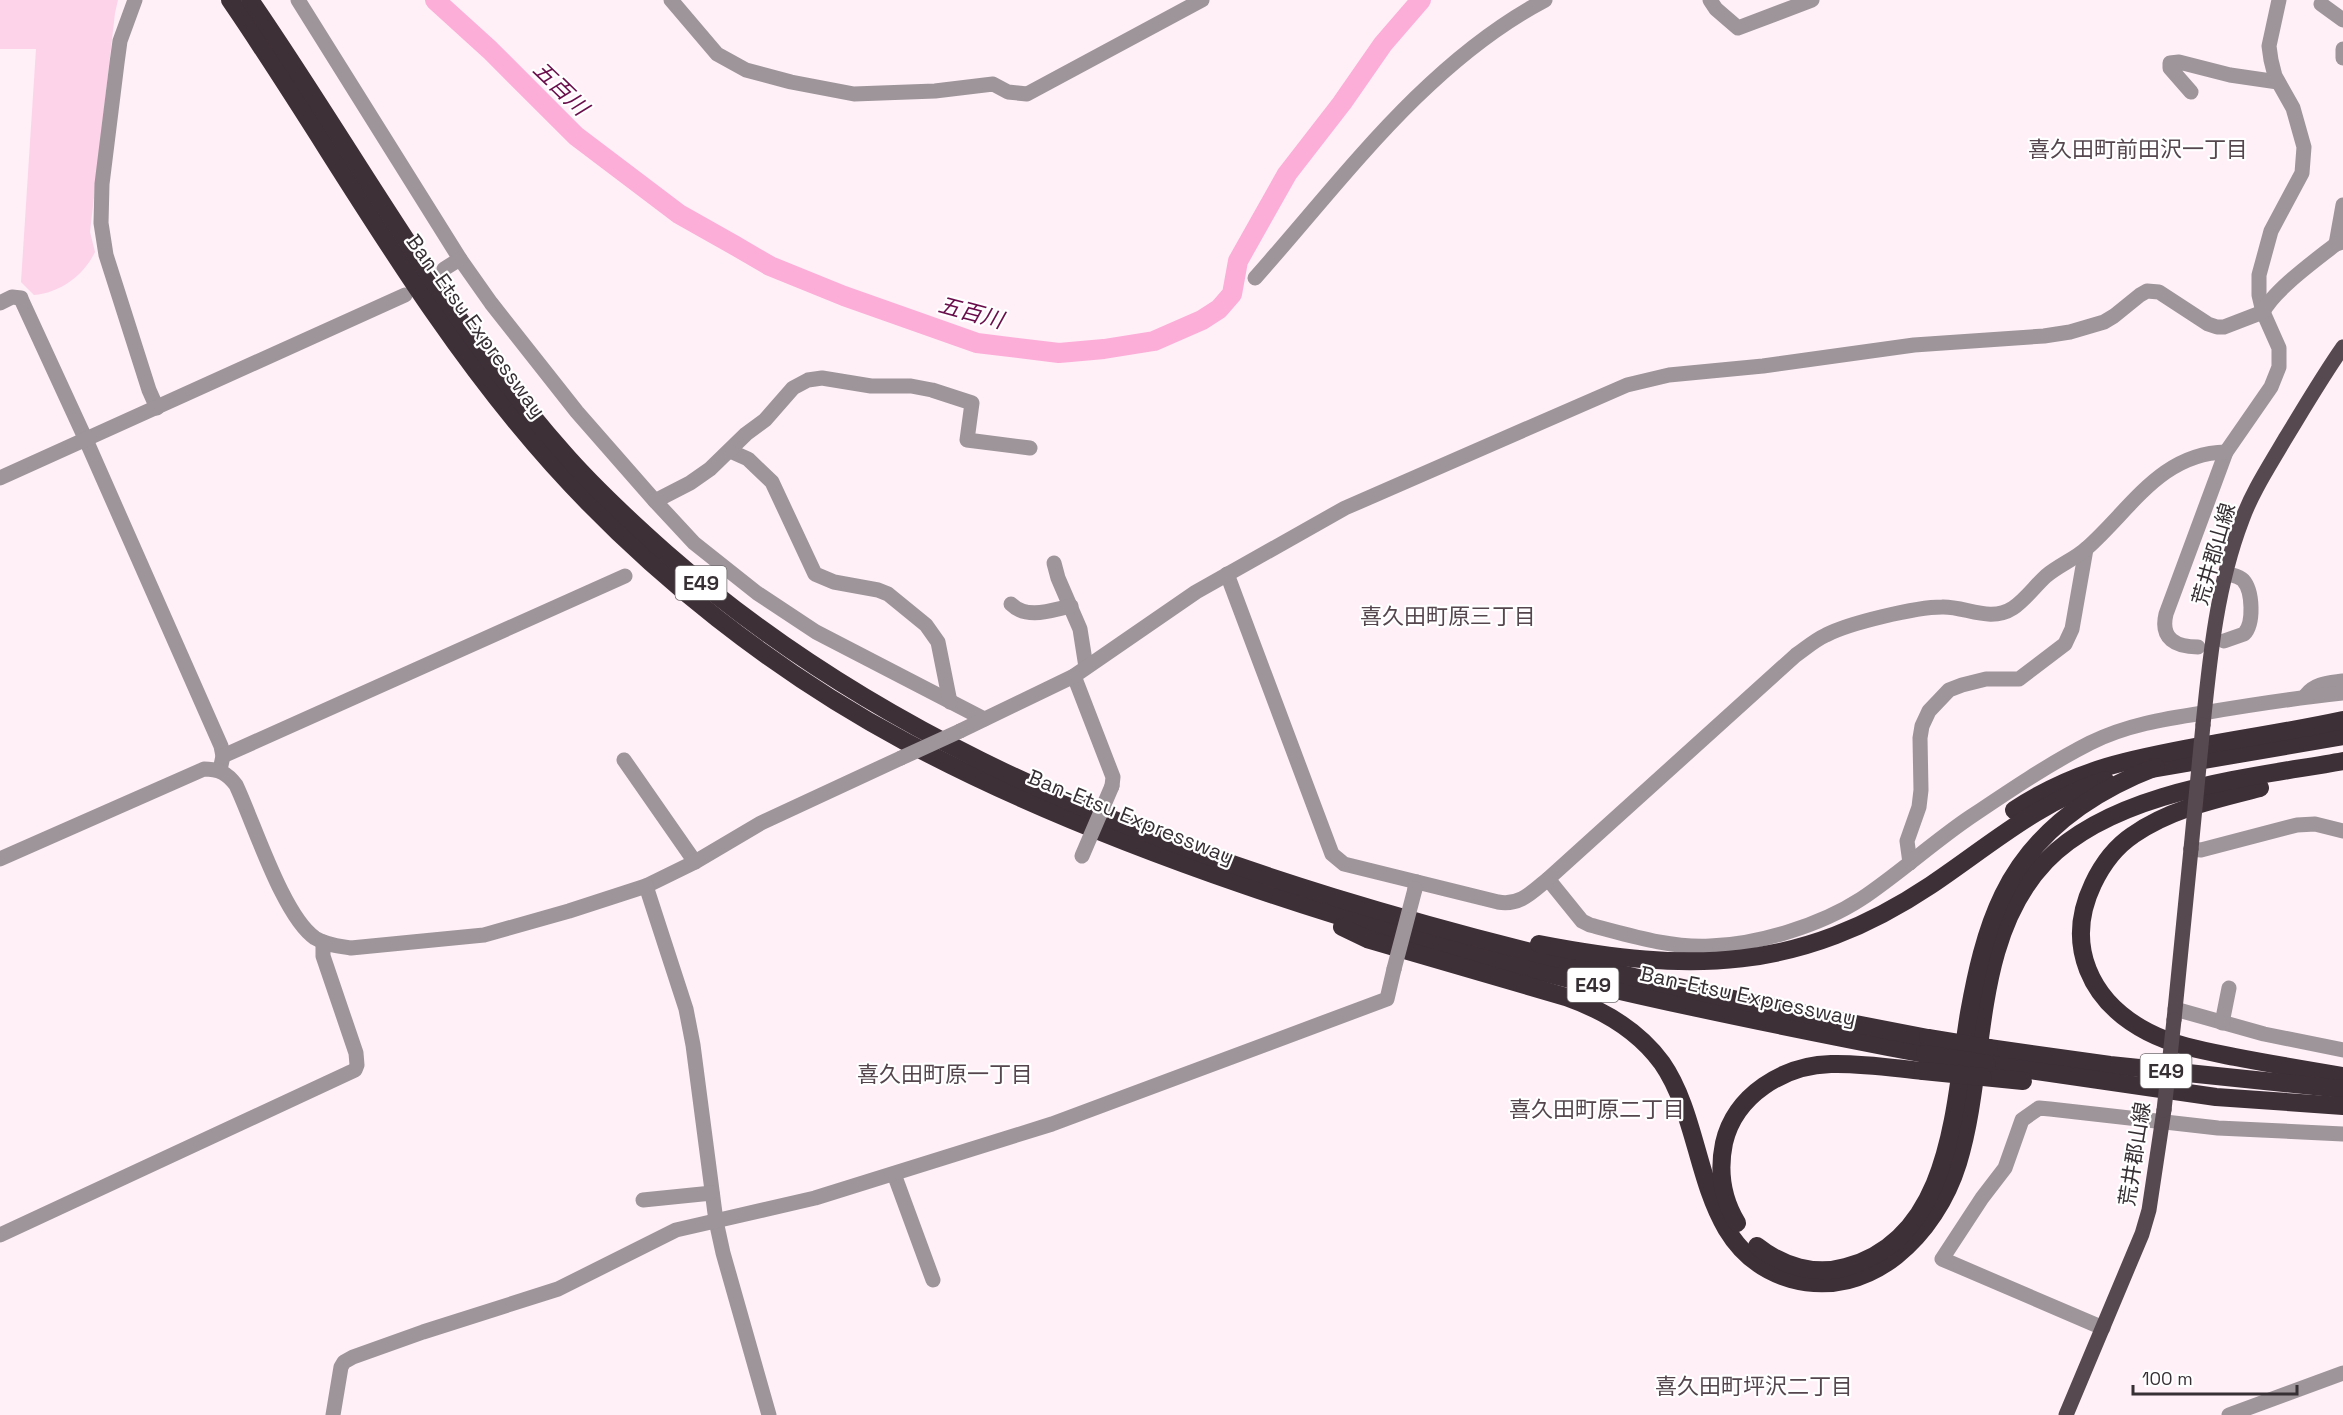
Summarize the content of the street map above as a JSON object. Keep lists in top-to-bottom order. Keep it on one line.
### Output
{"streets":{"highway":["Ban-Etsu Expressway","E49"],"main road":["荒井郡山線"]},"crossings":[["Ban-Etsu Expressway","E49"]],"districts":["喜久田町前田沢一丁目","喜久田町原三丁目","喜久田町原一丁目","喜久田町原二丁目","喜久田町坪沢二丁目"],"water":["五百川"],"scale_bar":"100 m"}
